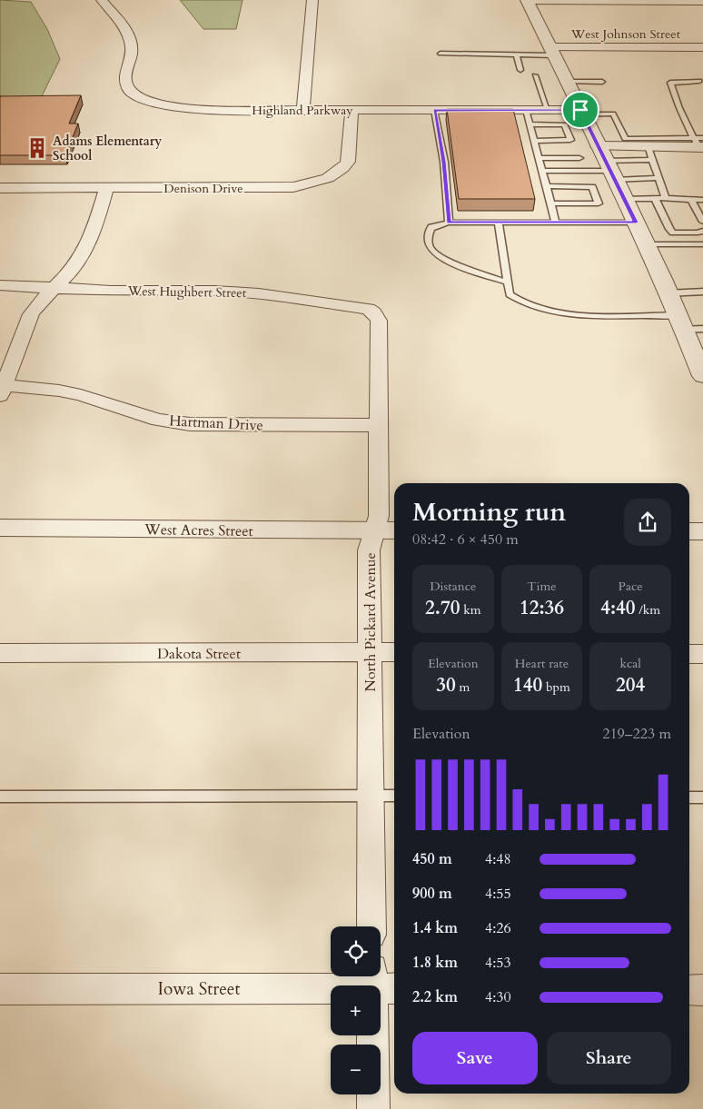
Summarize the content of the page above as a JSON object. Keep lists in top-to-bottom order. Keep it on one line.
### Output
{"streets":{"street":["West Johnson Street","Highland Parkway","Denison Drive","West Hughbert Street","Hartman Drive","West Acres Street","North Pickard Avenue","Dakota Street","Iowa Street"]},"crossings":[["Highland Parkway","Denison Drive"],["West Hughbert Street","North Pickard Avenue"],["Hartman Drive","North Pickard Avenue"],["West Acres Street","North Pickard Avenue"],["North Pickard Avenue","Dakota Street"]],"places":{"building":["Adams Elementary School"]},"page":{"heading":["Morning run","08:42 · 6 × 450 m"],"stats":[["Distance","2.70 km"],["Time","12:36"],["Pace","4:40 /km"],["Elevation","30 m"],["Heart rate","140 bpm"],["kcal","204"]],"chart":["Elevation","219–223 m"],"list":[{"name":"450 m","note":"4:48"},{"name":"900 m","note":"4:55"},{"name":"1.4 km","note":"4:26"},{"name":"1.8 km","note":"4:53"},{"name":"2.2 km","note":"4:30"}],"map_buttons":["+","−"],"buttons":["Save","Share"]}}
